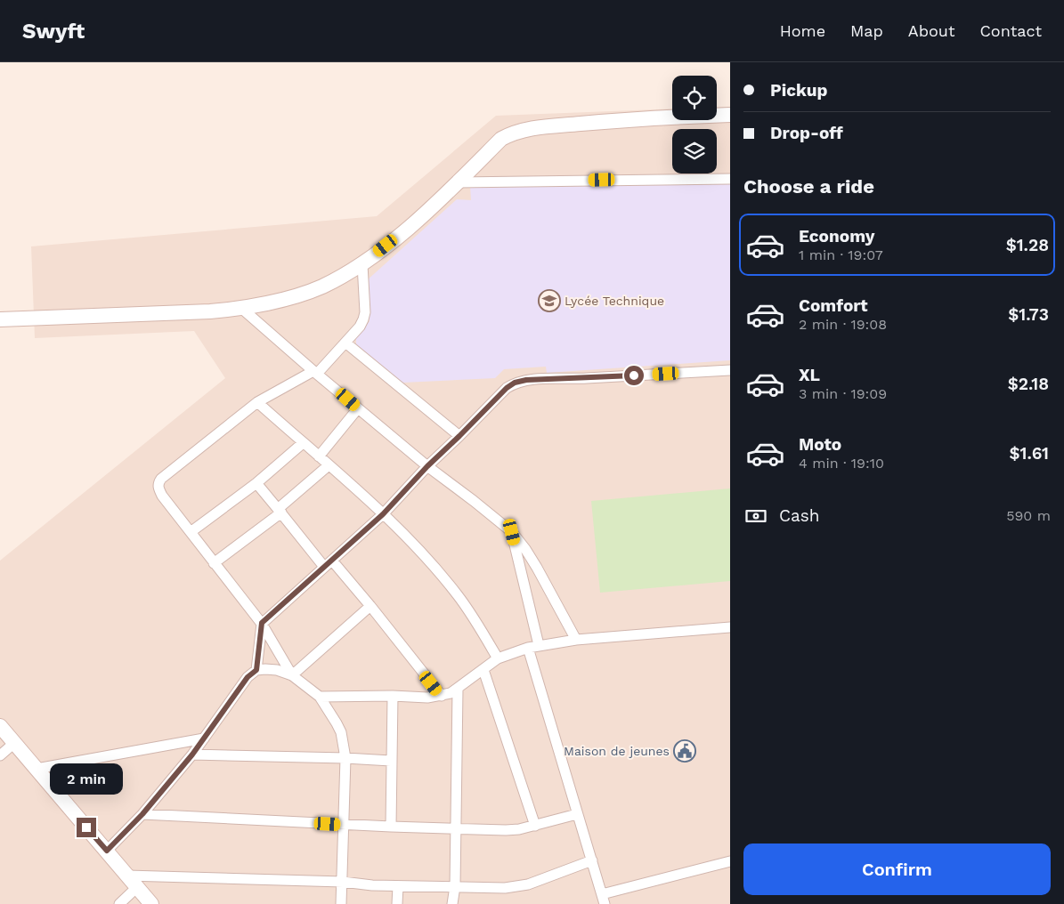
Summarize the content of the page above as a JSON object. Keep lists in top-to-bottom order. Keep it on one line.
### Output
{"places":{"school or university":["Lycée Technique"],"public building":["Maison de jeunes"]},"page":{"header":"Swyft","nav":["Home","Map","About","Contact"],"banner":["Pickup","Drop-off"],"heading":"Choose a ride","list":[{"name":"Economy","note":"1 min · 19:07","value":"$1.28"},{"name":"Comfort","note":"2 min · 19:08","value":"$1.73"},{"name":"XL","note":"3 min · 19:09","value":"$2.18"},{"name":"Moto","note":"4 min · 19:10","value":"$1.61"}],"pay":["Cash","590 m"],"bubble":"2 min","buttons":"Confirm"}}
